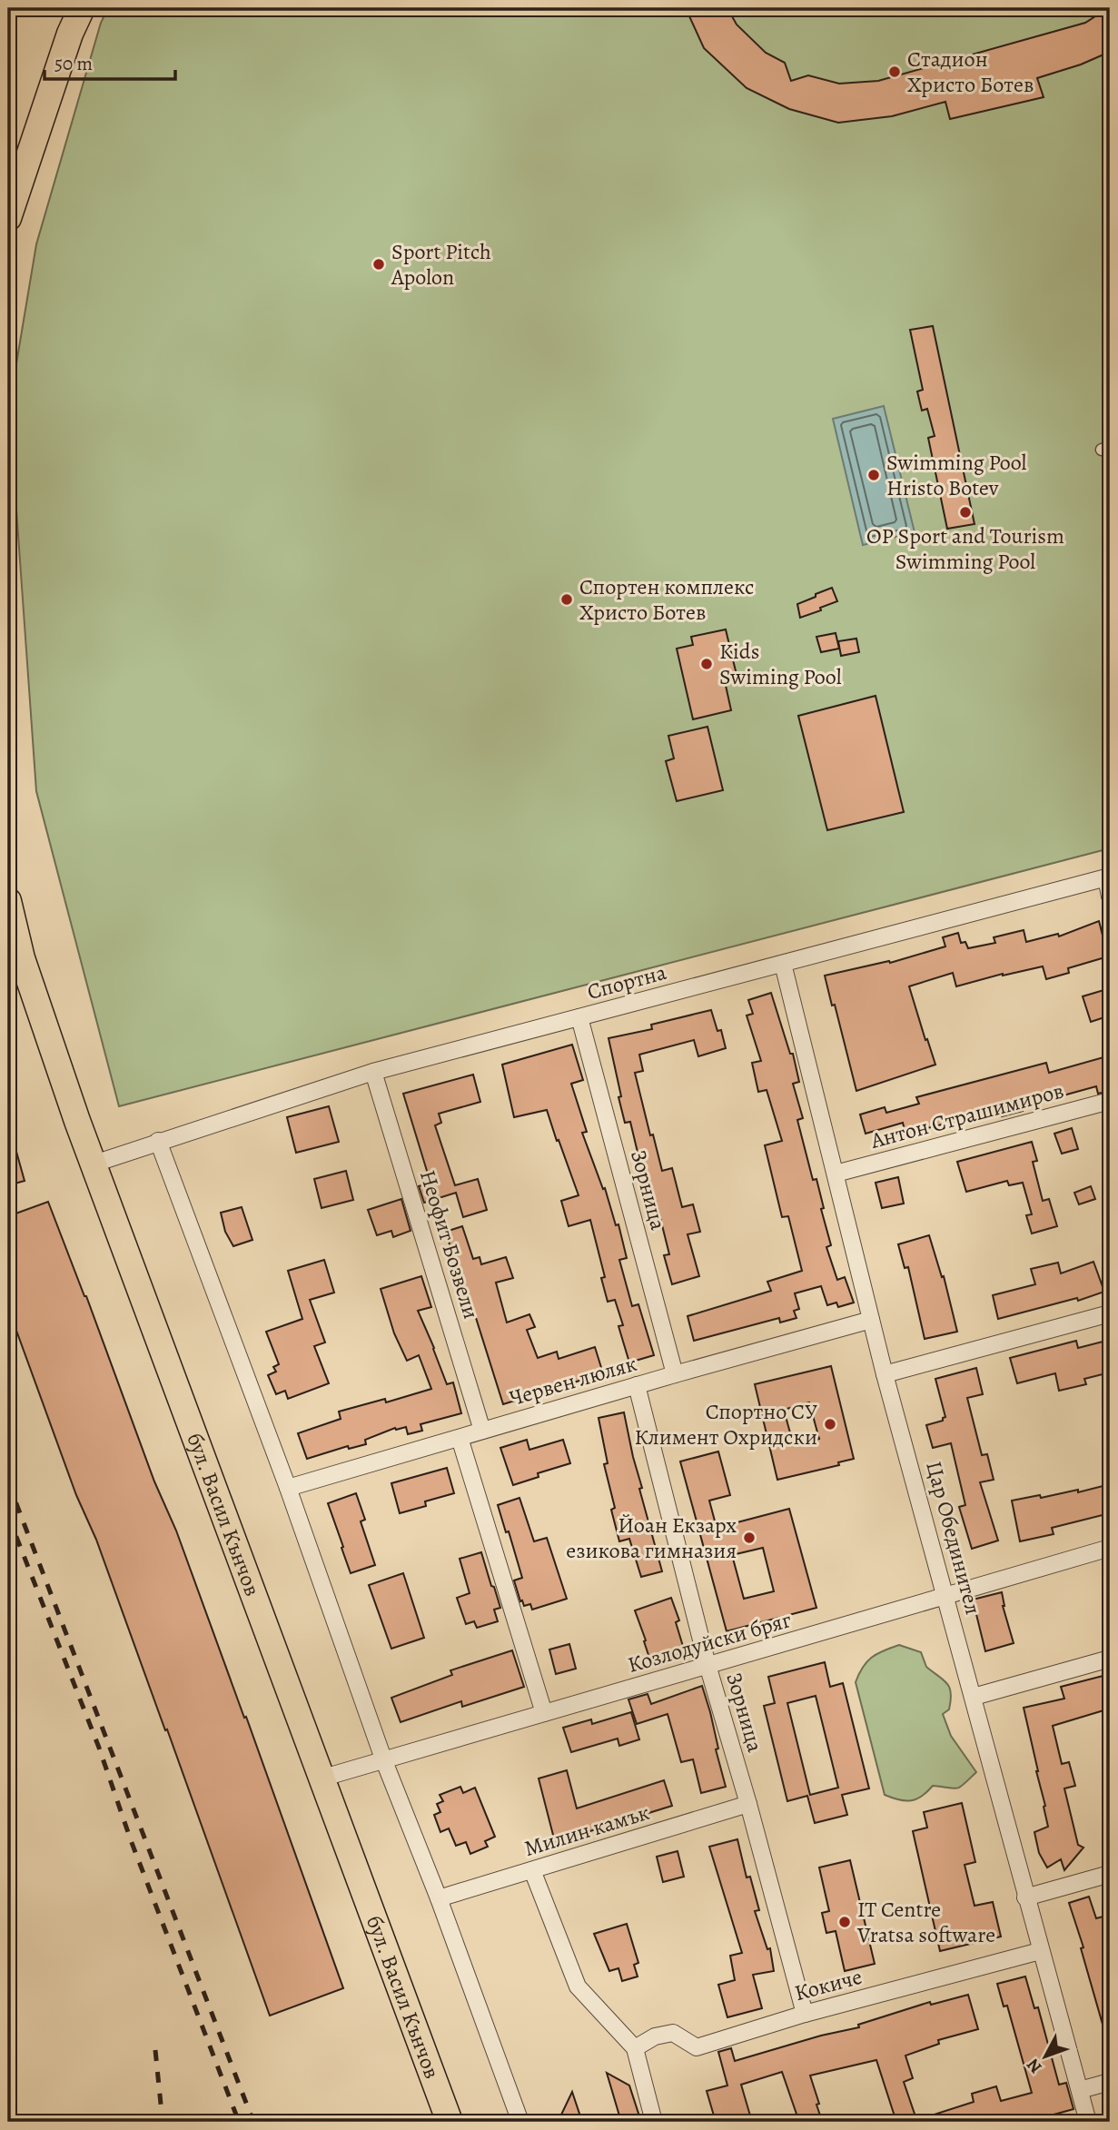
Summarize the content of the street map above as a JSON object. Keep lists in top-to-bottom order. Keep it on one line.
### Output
{"streets":{"main road":["бул. Васил Кънчов"],"street":["Спортна","Антон Страшимиров","Зорница","Неофит Бозвели","Червен люляк","Цар Обединител","Козлодуйски бряг","Милин камък","Кокиче"]},"crossings":[["Спортна","Зорница"],["Спортна","Неофит Бозвели"],["Спортна","бул. Васил Кънчов"],["Спортна","Цар Обединител"],["Антон Страшимиров","Цар Обединител"],["Зорница","Червен люляк"],["Зорница","Козлодуйски бряг"],["Зорница","Милин камък"],["Зорница","Кокиче"],["Неофит Бозвели","Червен люляк"],["Червен люляк","Цар Обединител"],["бул. Васил Кънчов","Козлодуйски бряг"],["Цар Обединител","Козлодуйски бряг"],["Цар Обединител","Кокиче"]],"places":["Стадион Христо Ботев","Sport Pitch Apolon","Swimming Pool Hristo Botev","OP Sport and Tourism Swimming Pool","Спортен комплекс Христо Ботев","Kids Swiming Pool","Спортно СУ Климент Охридски","Йоан Екзарх езикова гимназия","IT Centre Vratsa software"],"scale_bar":"50 m","north":"bottom left"}
